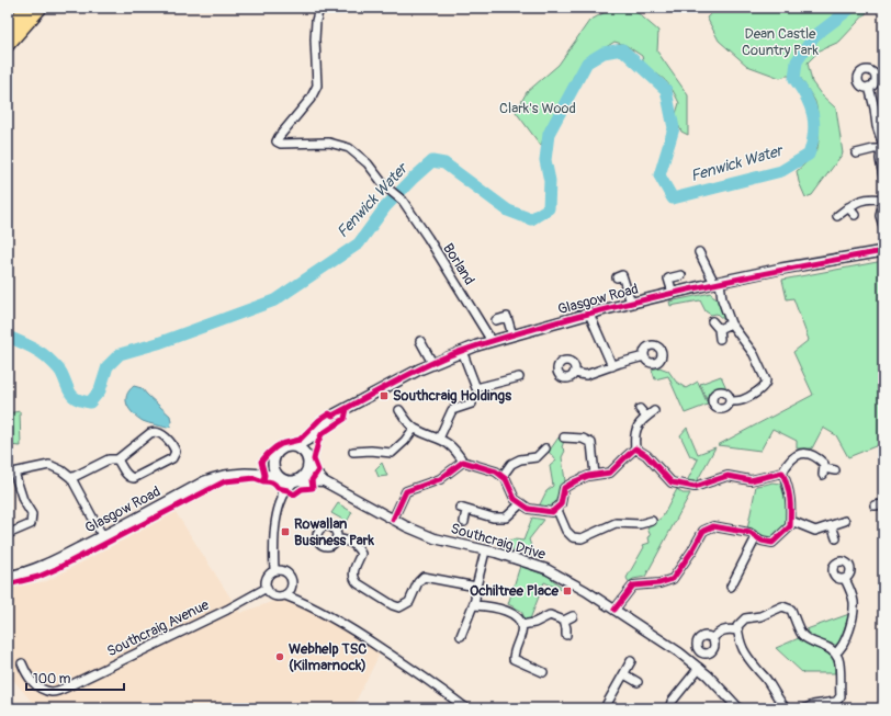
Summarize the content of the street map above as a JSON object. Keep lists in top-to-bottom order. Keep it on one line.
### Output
{"streets":{"main road":["Glasgow Road"],"street":["Borland","Southcraig Drive","Southcraig Avenue"]},"crossings":[["Borland","Glasgow Road"],["Glasgow Road","Southcraig Drive"]],"water":["Fenwick Water"],"parks":["Dean Castle Country Park","Clark's Wood"],"places":{"transit":["Southcraig Holdings","Rowallan Business Park","Ochiltree Place"],"other":["Webhelp TSC (Kilmarnock)"]},"scale_bar":"100 m"}
